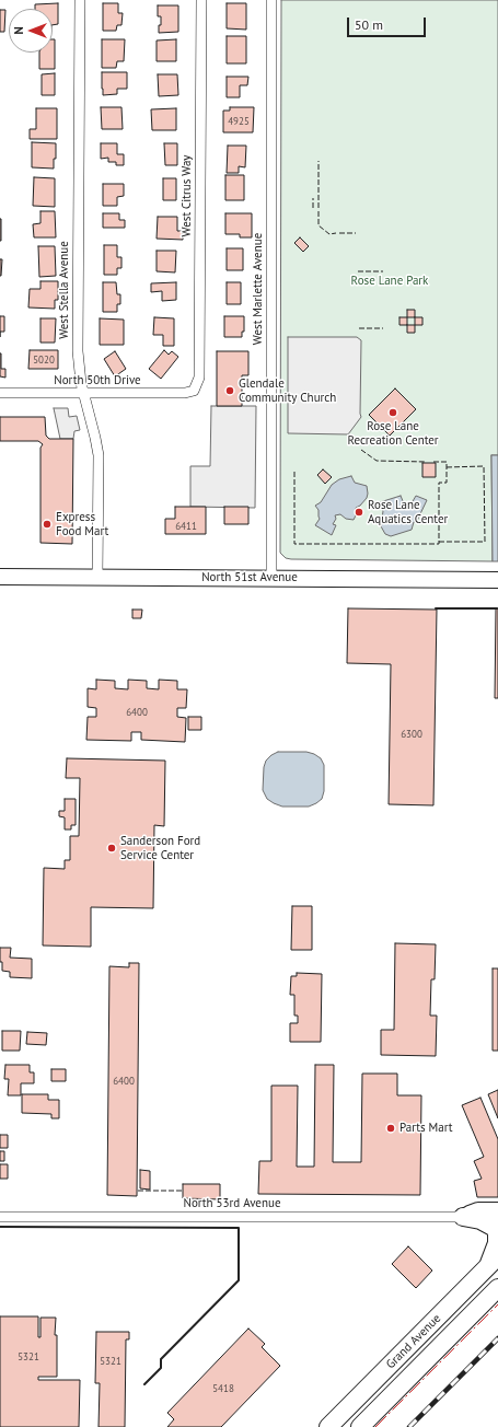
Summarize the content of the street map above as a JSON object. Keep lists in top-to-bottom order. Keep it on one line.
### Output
{"streets":{"highway":["Grand Avenue"],"main road":["North 51st Avenue"],"street":["West Citrus Way","West Marlette Avenue","West Stella Avenue","North 50th Drive","North 53rd Avenue"]},"crossings":[["West Citrus Way","North 50th Drive"],["West Marlette Avenue","North 51st Avenue"],["West Stella Avenue","North 50th Drive"],["West Stella Avenue","North 51st Avenue"]],"parks":["Rose Lane Park"],"places":["Glendale Community Church","Rose Lane Recreation Center","Rose Lane Aquatics Center","Express Food Mart","Sanderson Ford Service Center","Parts Mart"],"house_numbers":["4925","5020","6411","6400","6300","6400","5321","5321","5418"],"scale_bar":"50 m","north":"left"}
